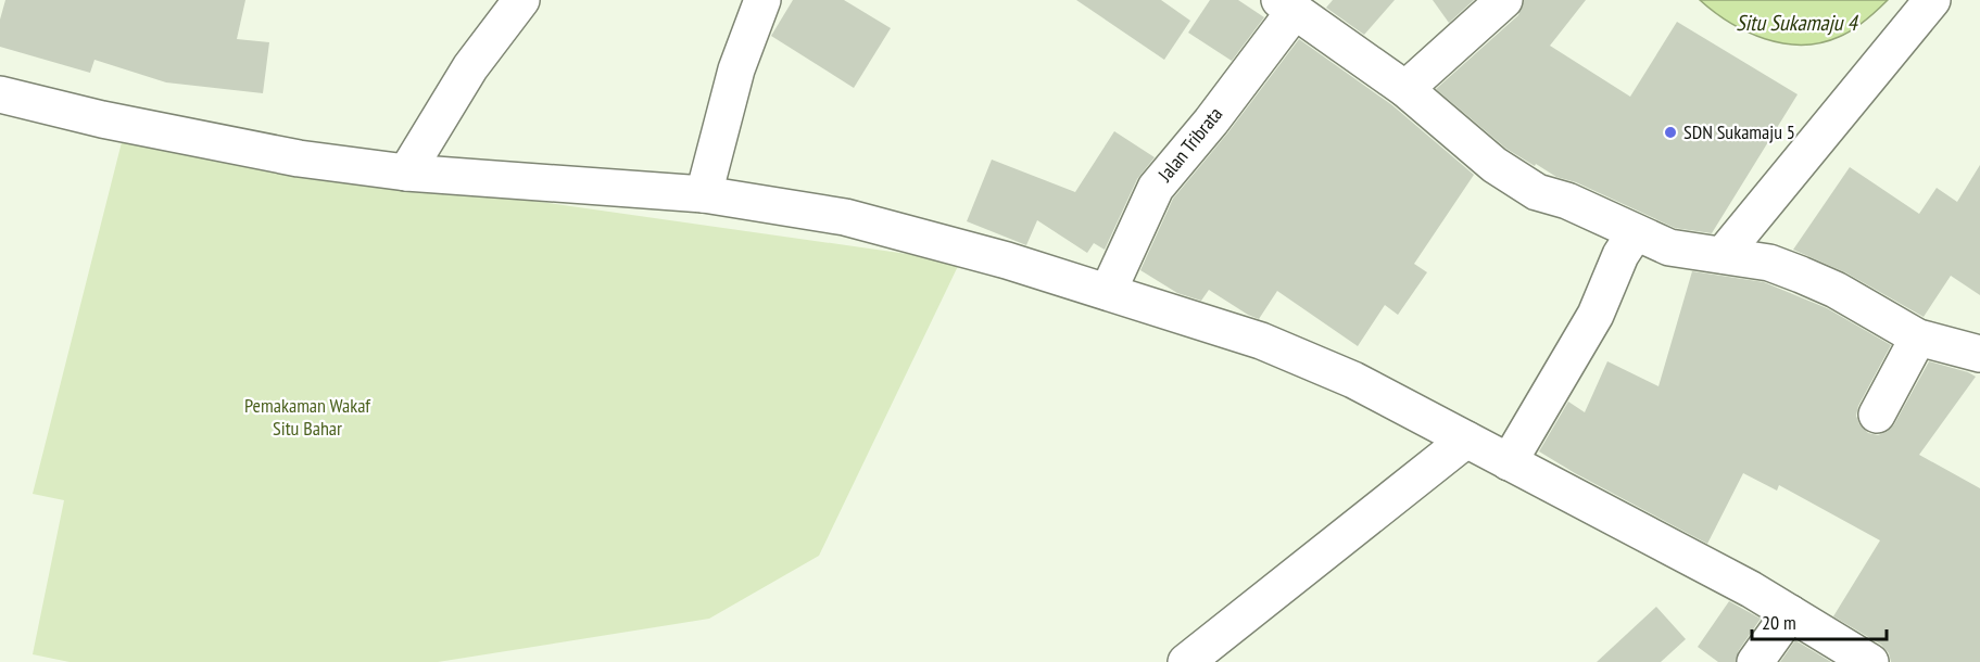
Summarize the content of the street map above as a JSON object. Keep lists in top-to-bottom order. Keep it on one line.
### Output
{"streets":{"street":["Jalan Tribrata"]},"water":["Situ Sukamaju 4"],"parks":["Pemakaman Wakaf Situ Bahar"],"places":["SDN Sukamaju 5"],"scale_bar":"20 m"}
